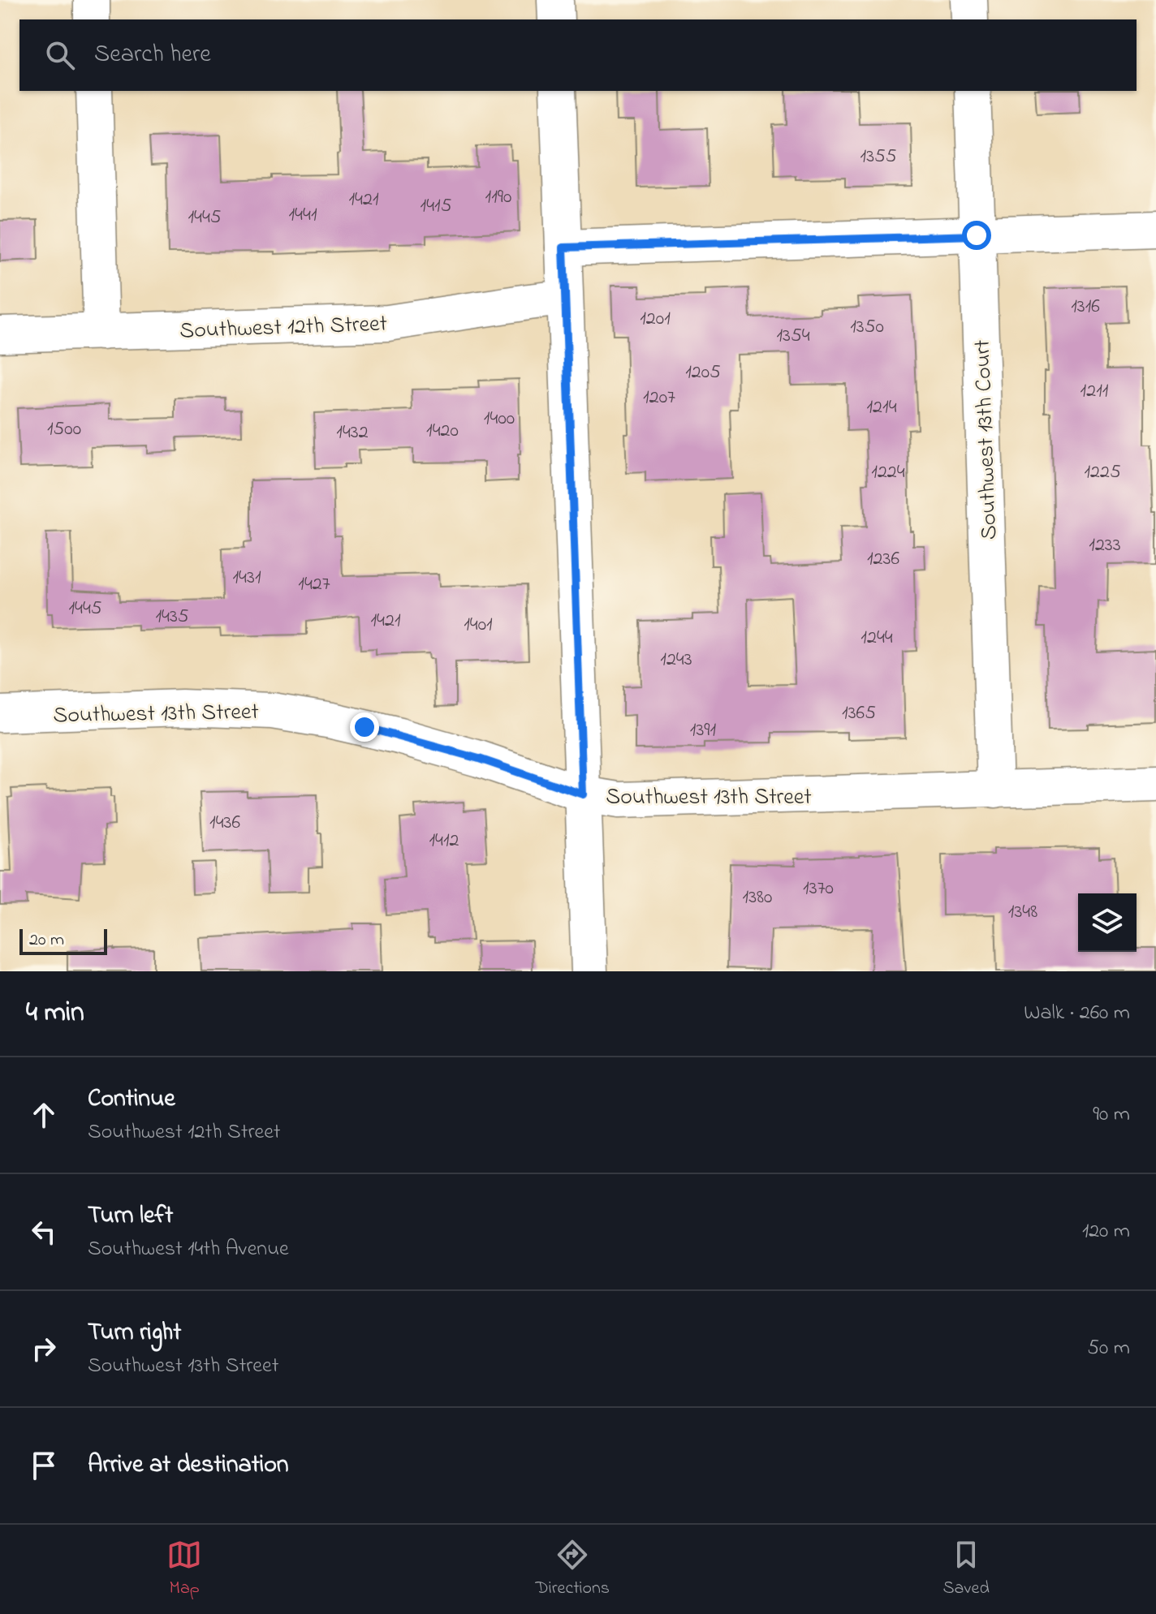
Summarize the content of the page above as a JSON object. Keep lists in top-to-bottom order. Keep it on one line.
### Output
{"streets":{"street":["Southwest 12th Street","Southwest 13th Court","Southwest 13th Street"]},"crossings":[["Southwest 13th Court","Southwest 13th Street"]],"house_numbers":["1355","1190","1421","1415","1441","1445","1316","1201","1350","1354","1205","1211","1207","1214","1400","1500","1420","1432","1224","1225","1233","1236","1431","1427","1445","1435","1421","1401","1244","1243","1365","1391","1436","1412","1370","1380","1348"],"scale_bar":"20 m","page":{"search":"Search here","scale":"20 m","heading":["4 min","Walk · 260 m"],"list":[["Continue","Southwest 12th Street","90 m"],["Turn left","Southwest 14th Avenue","120 m"],["Turn right","Southwest 13th Street","50 m"],"Arrive at destination"],"nav":["Map","Directions","Saved"]}}
